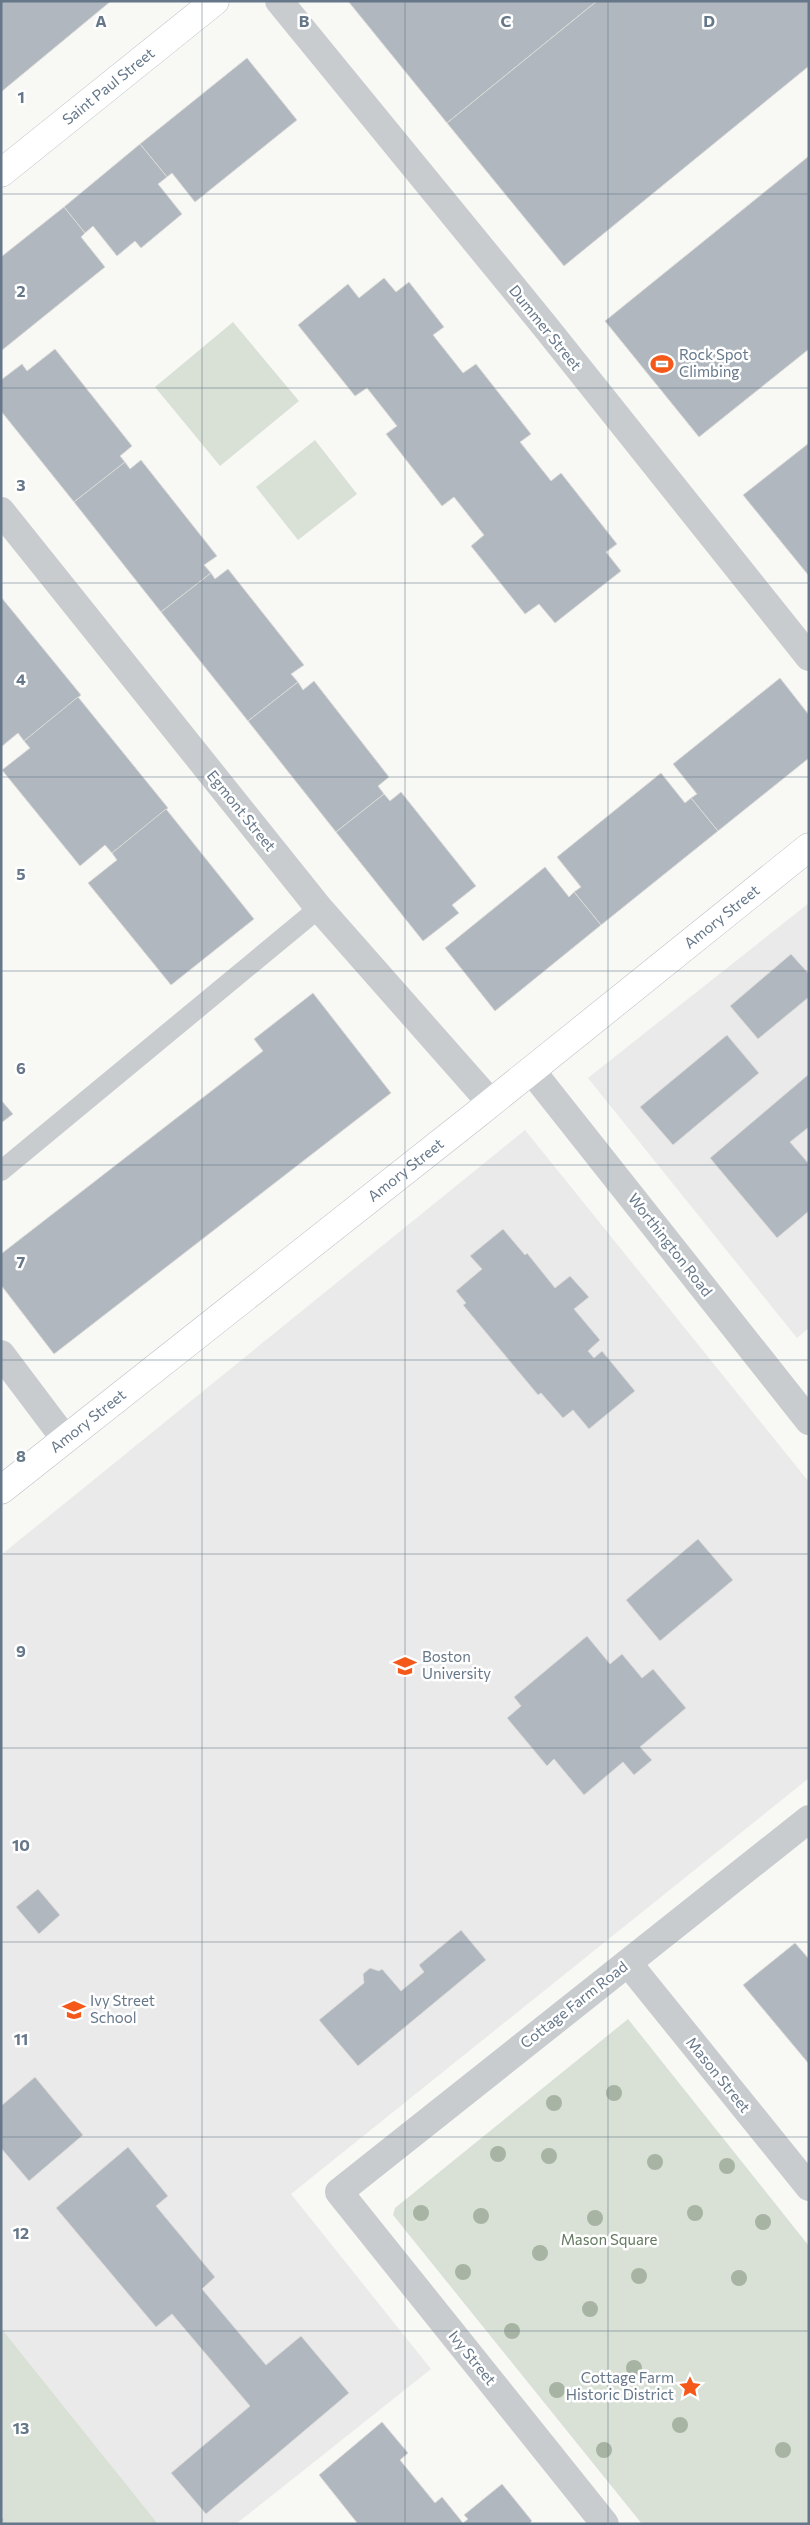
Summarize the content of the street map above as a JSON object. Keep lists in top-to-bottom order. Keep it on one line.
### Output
{"streets":{"street":["Saint Paul Street","Dummer Street","Egmont Street","Amory Street","Worthington Road","Cottage Farm Road","Mason Street","Ivy Street"]},"crossings":[["Egmont Street","Amory Street"],["Amory Street","Worthington Road"],["Cottage Farm Road","Mason Street"],["Cottage Farm Road","Ivy Street"]],"parks":["Mason Square"],"places":{"sports":["Rock Spot Climbing"],"school or university":["Boston University","Ivy Street School"],"place":["Cottage Farm Historic District"]},"grid":{"columns":["A","B","C","D"],"rows":["1","2","3","4","5","6","7","8","9","10","11","12","13"]}}
